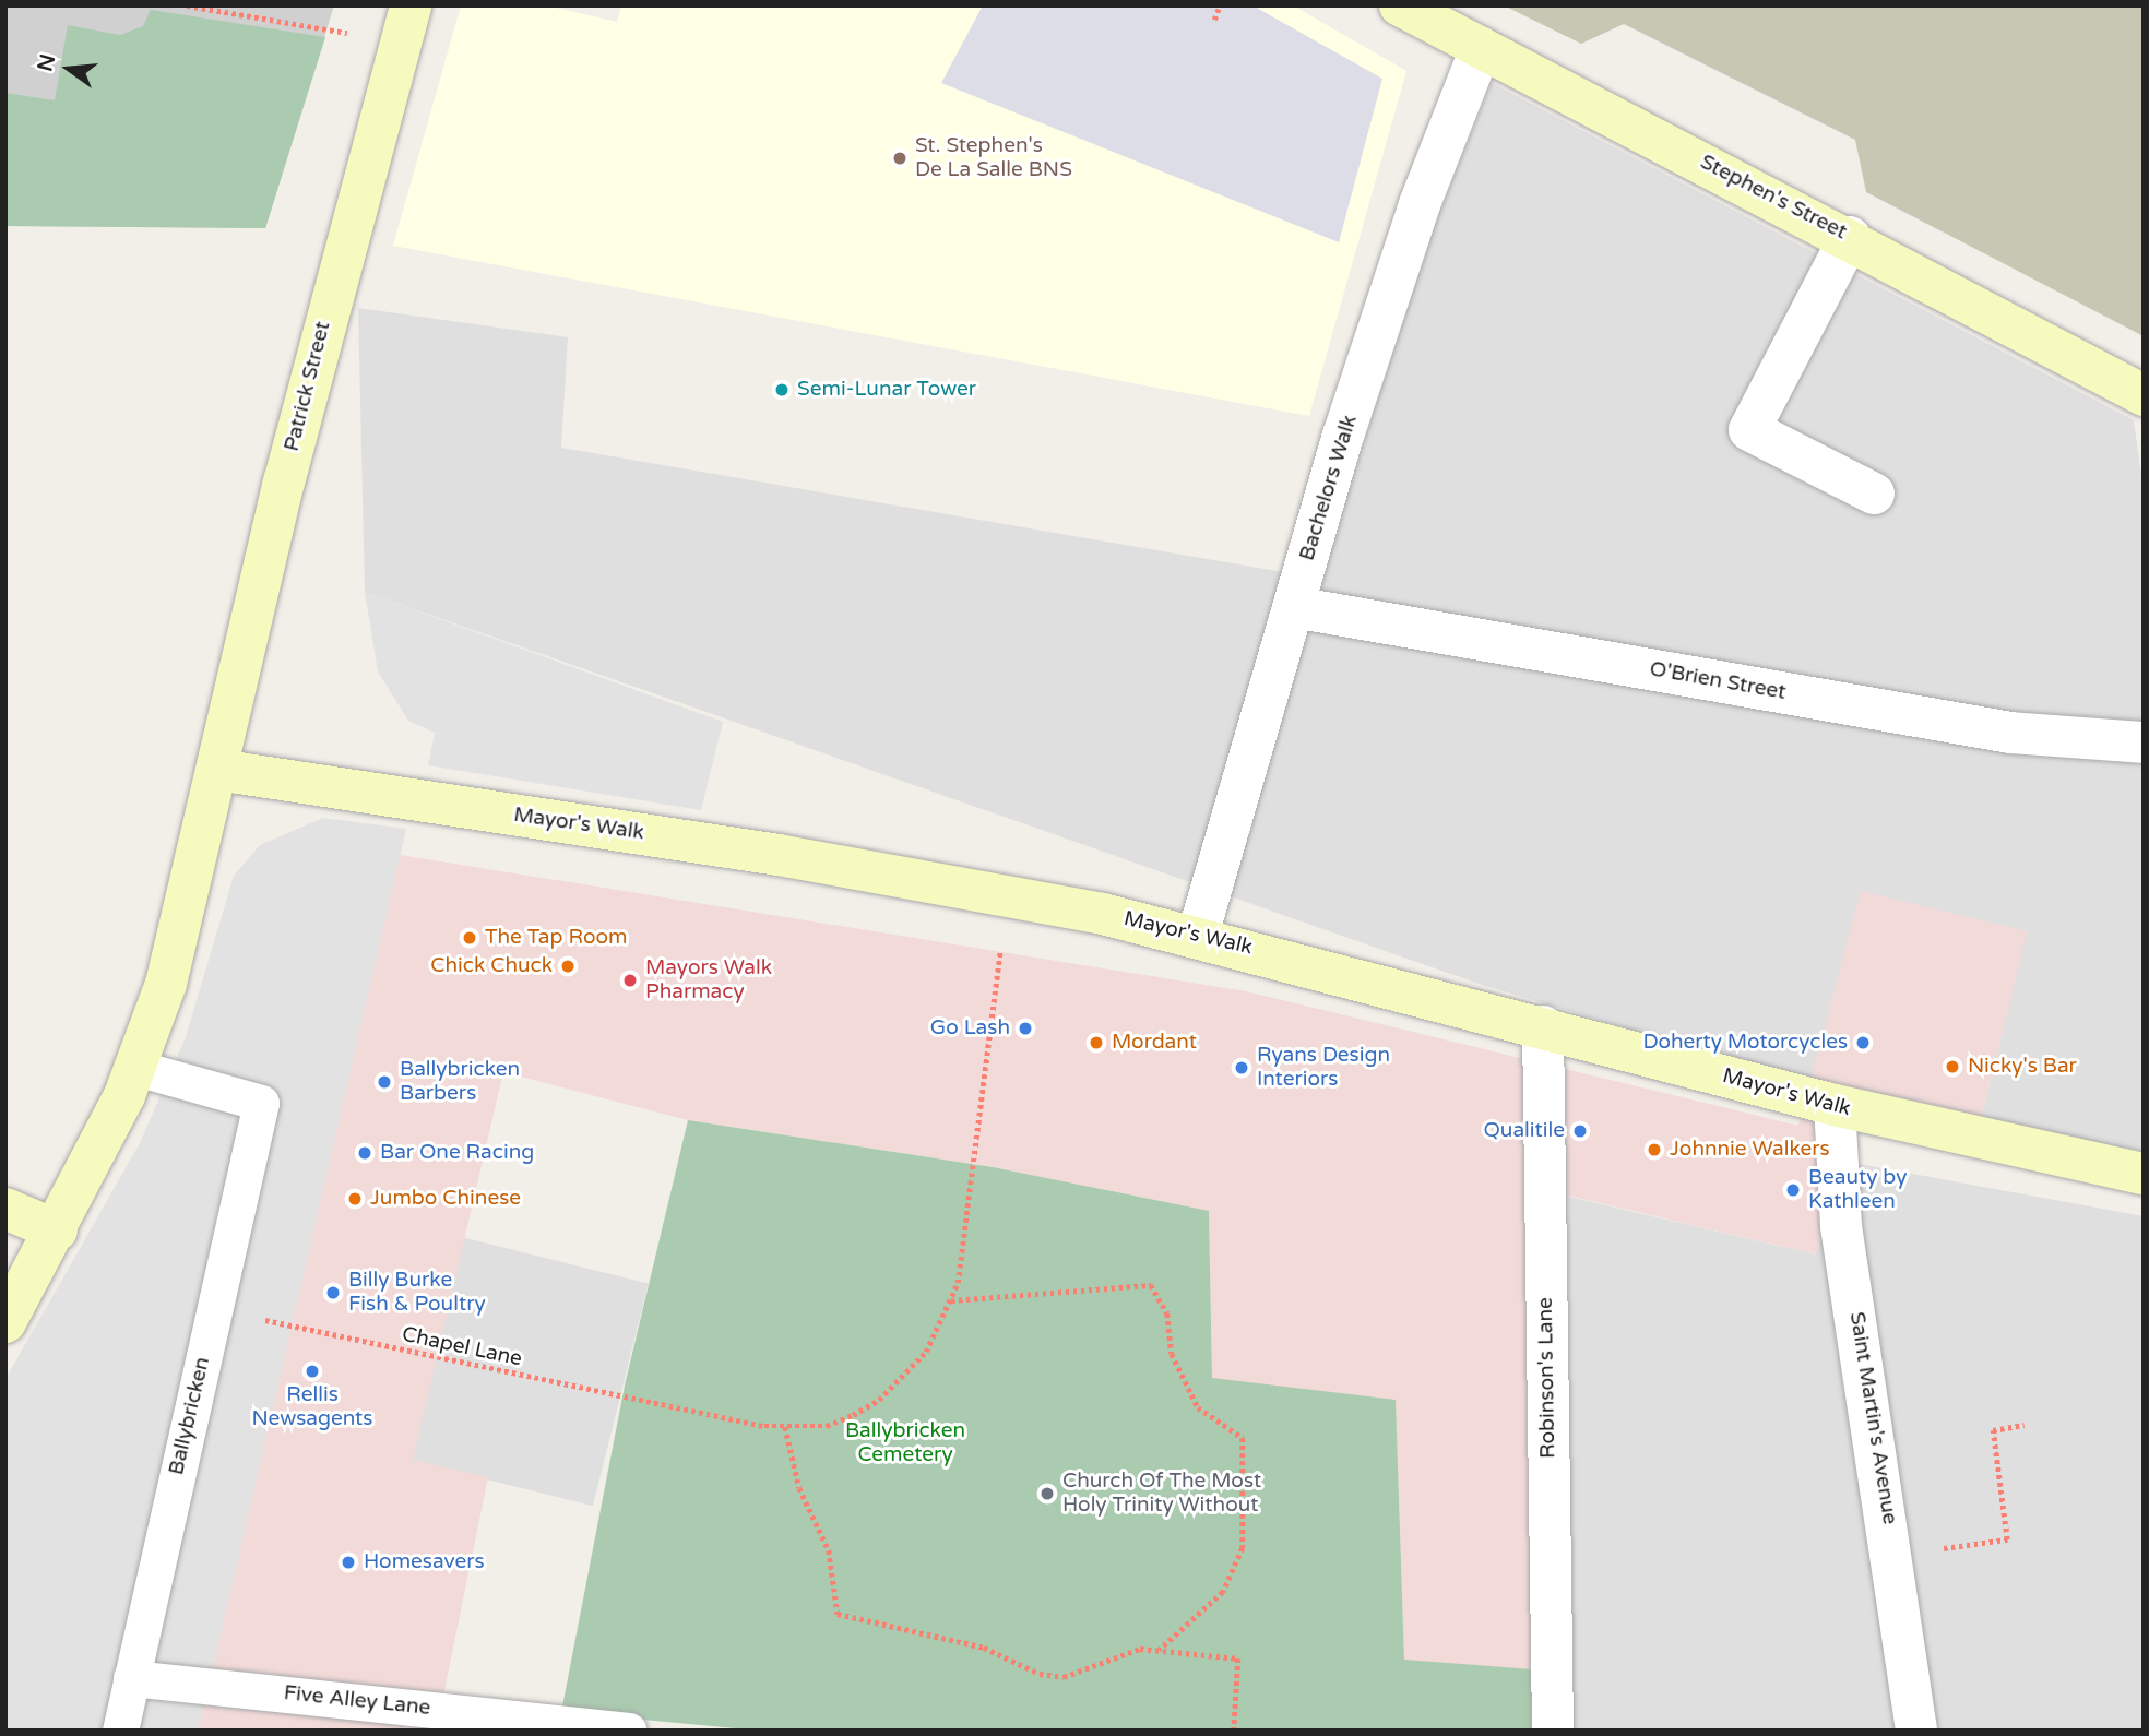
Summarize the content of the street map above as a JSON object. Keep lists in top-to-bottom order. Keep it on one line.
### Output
{"streets":{"street":["Stephen's Street","Patrick Street","Bachelors Walk","O'Brien Street","Mayor's Walk","Robinson's Lane","Saint Martin's Avenue"],"lane":["Ballybricken","Five Alley Lane"],"path":["Chapel Lane"]},"crossings":[["Stephen's Street","Bachelors Walk"],["Patrick Street","Mayor's Walk"],["Bachelors Walk","O'Brien Street"],["Bachelors Walk","Mayor's Walk"],["Mayor's Walk","Chapel Lane"],["Mayor's Walk","Robinson's Lane"],["Mayor's Walk","Saint Martin's Avenue"],["Ballybricken","Five Alley Lane"]],"parks":["Ballybricken Cemetery"],"places":["St. Stephen's De La Salle BNS","Semi-Lunar Tower","The Tap Room","Chick Chuck","Mayors Walk Pharmacy","Go Lash","Mordant","Doherty Motorcycles","Nicky's Bar","Ryans Design Interiors","Ballybricken Barbers","Qualitile","Johnnie Walkers","Bar One Racing","Beauty by Kathleen","Jumbo Chinese","Billy Burke Fish & Poultry","Rellis Newsagents","Church Of The Most Holy Trinity Without","Homesavers"],"north":"left"}
